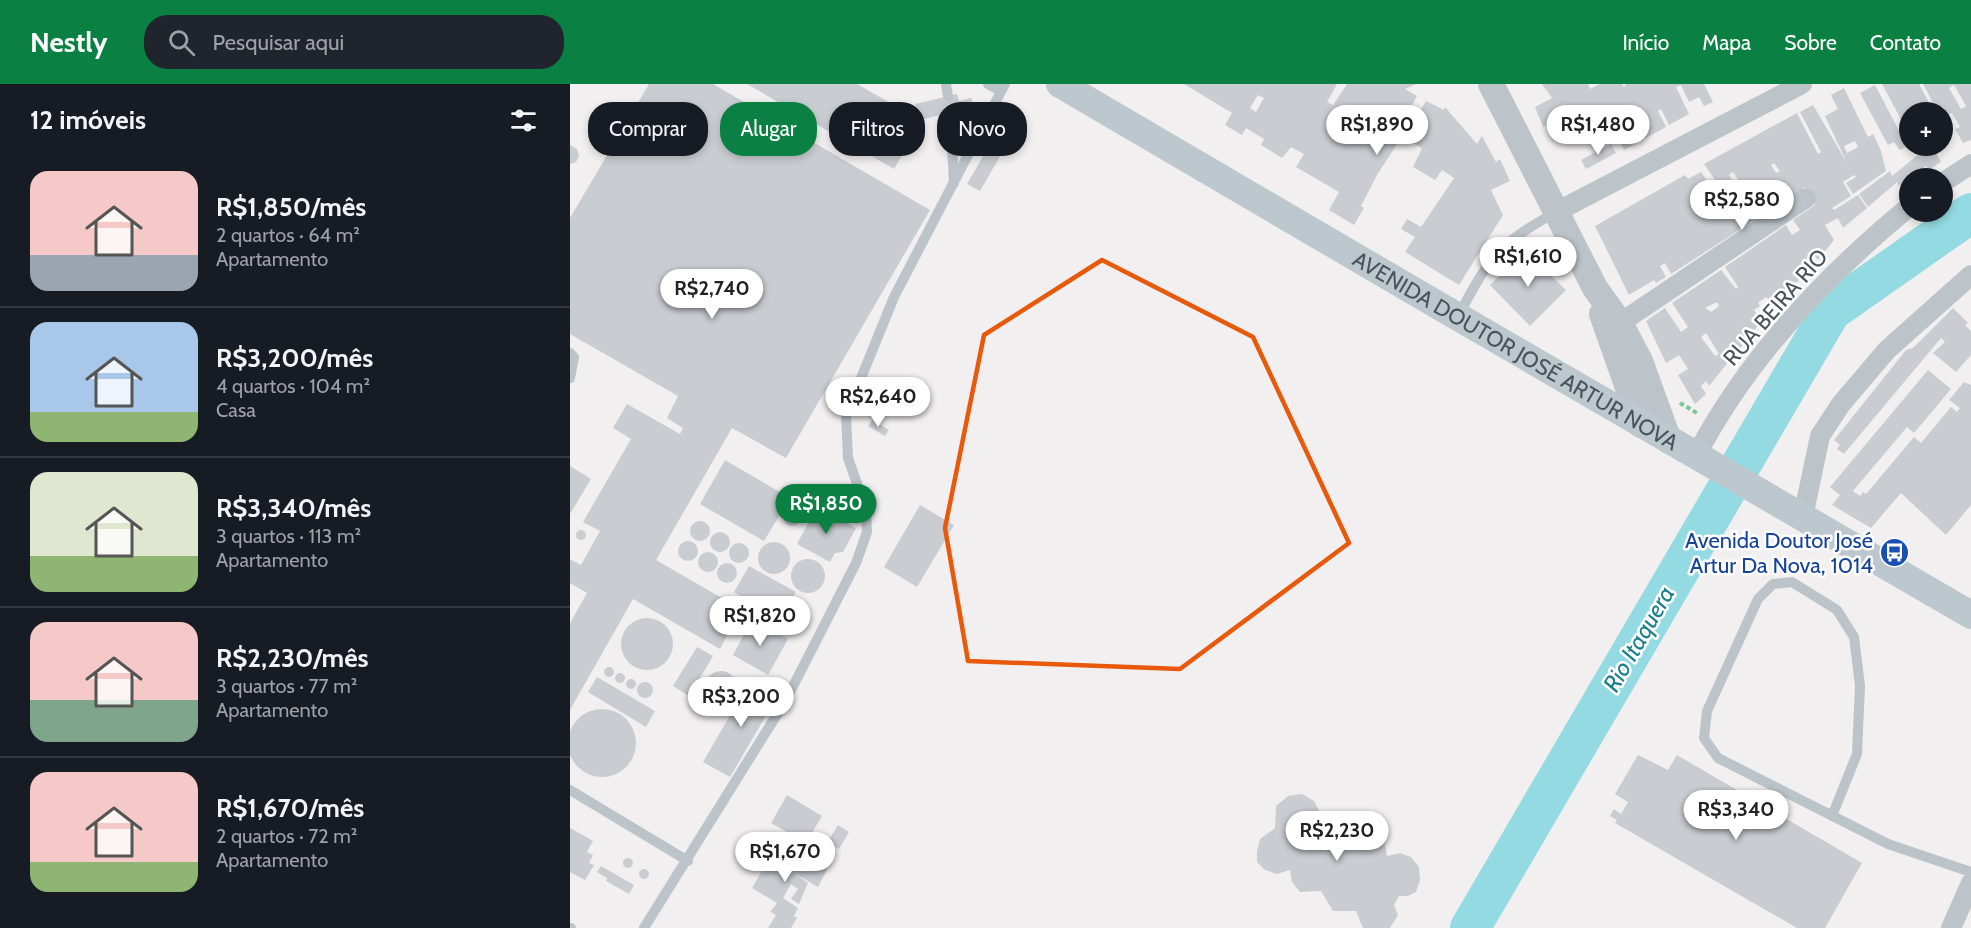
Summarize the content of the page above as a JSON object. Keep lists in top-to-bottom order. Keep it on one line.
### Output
{"streets":{"main road":["AVENIDA DOUTOR JOSÉ ARTUR NOVA"],"street":["RUA BEIRA RIO"]},"crossings":[["RUA BEIRA RIO","AVENIDA DOUTOR JOSÉ ARTUR NOVA"]],"water":["Rio Itaquera"],"places":{"bus stop":["Avenida Doutor José Artur Da Nova, 1014"]},"page":{"header":"Nestly","search":"Pesquisar aqui","nav":["Início","Mapa","Sobre","Contato"],"heading":"12 imóveis","map_buttons":["+","−"],"chip":["Comprar","Alugar","Filtros","Novo"],"price":["R$1,890","R$1,480","R$2,580","R$1,610","R$2,740","R$2,640","R$1,850","R$1,820","R$3,200","R$3,340","R$2,230","R$1,670"],"list":[{"name":"R$1,850/mês","note":"2 quartos · 64 m² · Apartamento"},{"name":"R$3,200/mês","note":"4 quartos · 104 m² · Casa"},{"name":"R$3,340/mês","note":"3 quartos · 113 m² · Apartamento"},{"name":"R$2,230/mês","note":"3 quartos · 77 m² · Apartamento"},{"name":"R$1,670/mês","note":"2 quartos · 72 m² · Apartamento"}]}}
